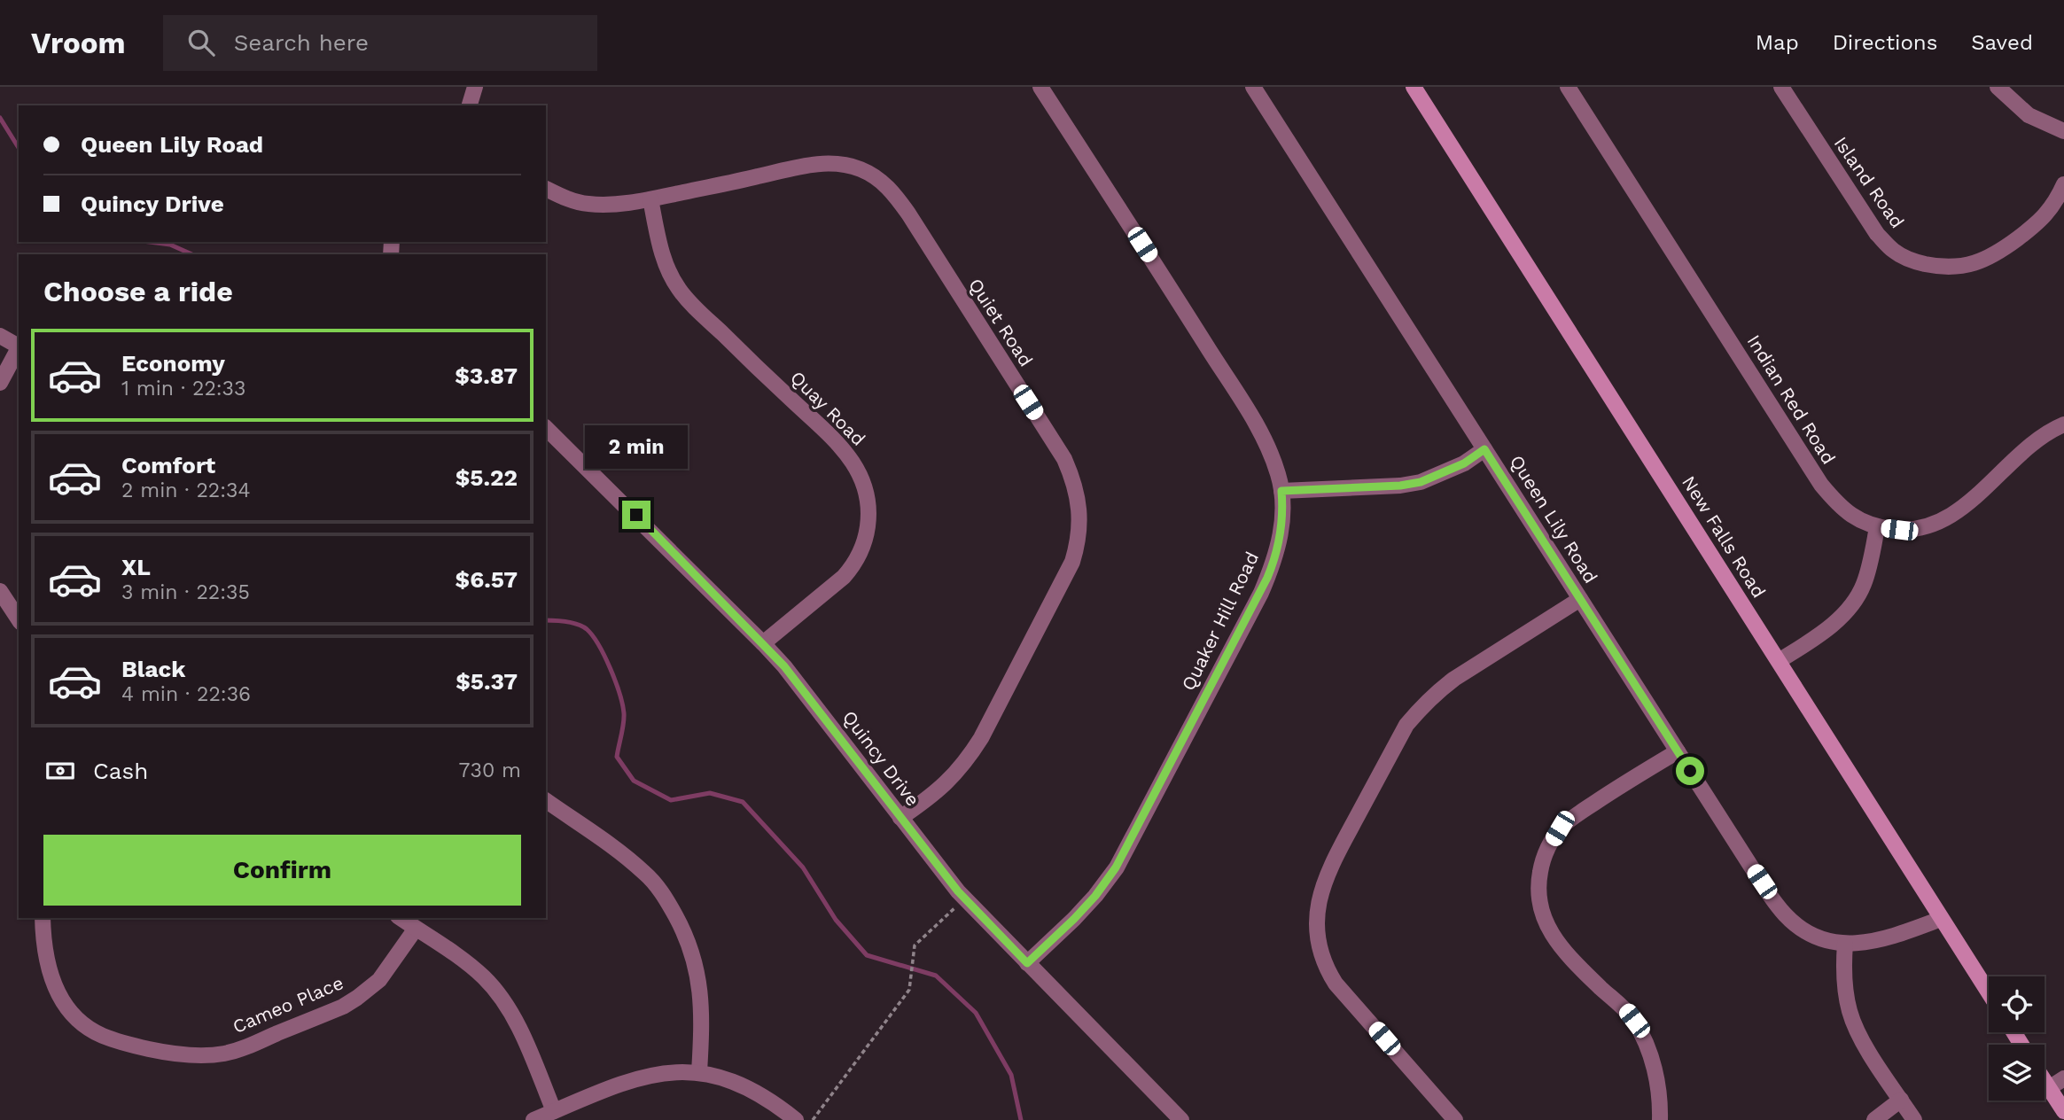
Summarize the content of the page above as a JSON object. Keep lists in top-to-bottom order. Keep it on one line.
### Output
{"streets":{"main road":["New Falls Road"],"street":["Island Road","Quiet Road","Indian Red Road","Quay Road","Queen Lily Road","Quaker Hill Road","Quincy Drive","Cameo Place"]},"crossings":[["Quiet Road","Quay Road"],["Quiet Road","Quincy Drive"],["Quay Road","Quincy Drive"],["Quaker Hill Road","Quincy Drive"]],"page":{"header":"Vroom","search":"Search here","nav":["Map","Directions","Saved"],"banner":["Queen Lily Road","Quincy Drive"],"heading":"Choose a ride","list":[{"name":"Economy","note":"1 min · 22:33","value":"$3.87"},{"name":"Comfort","note":"2 min · 22:34","value":"$5.22"},{"name":"XL","note":"3 min · 22:35","value":"$6.57"},{"name":"Black","note":"4 min · 22:36","value":"$5.37"}],"bubble":"2 min","pay":["Cash","730 m"],"buttons":"Confirm"}}
